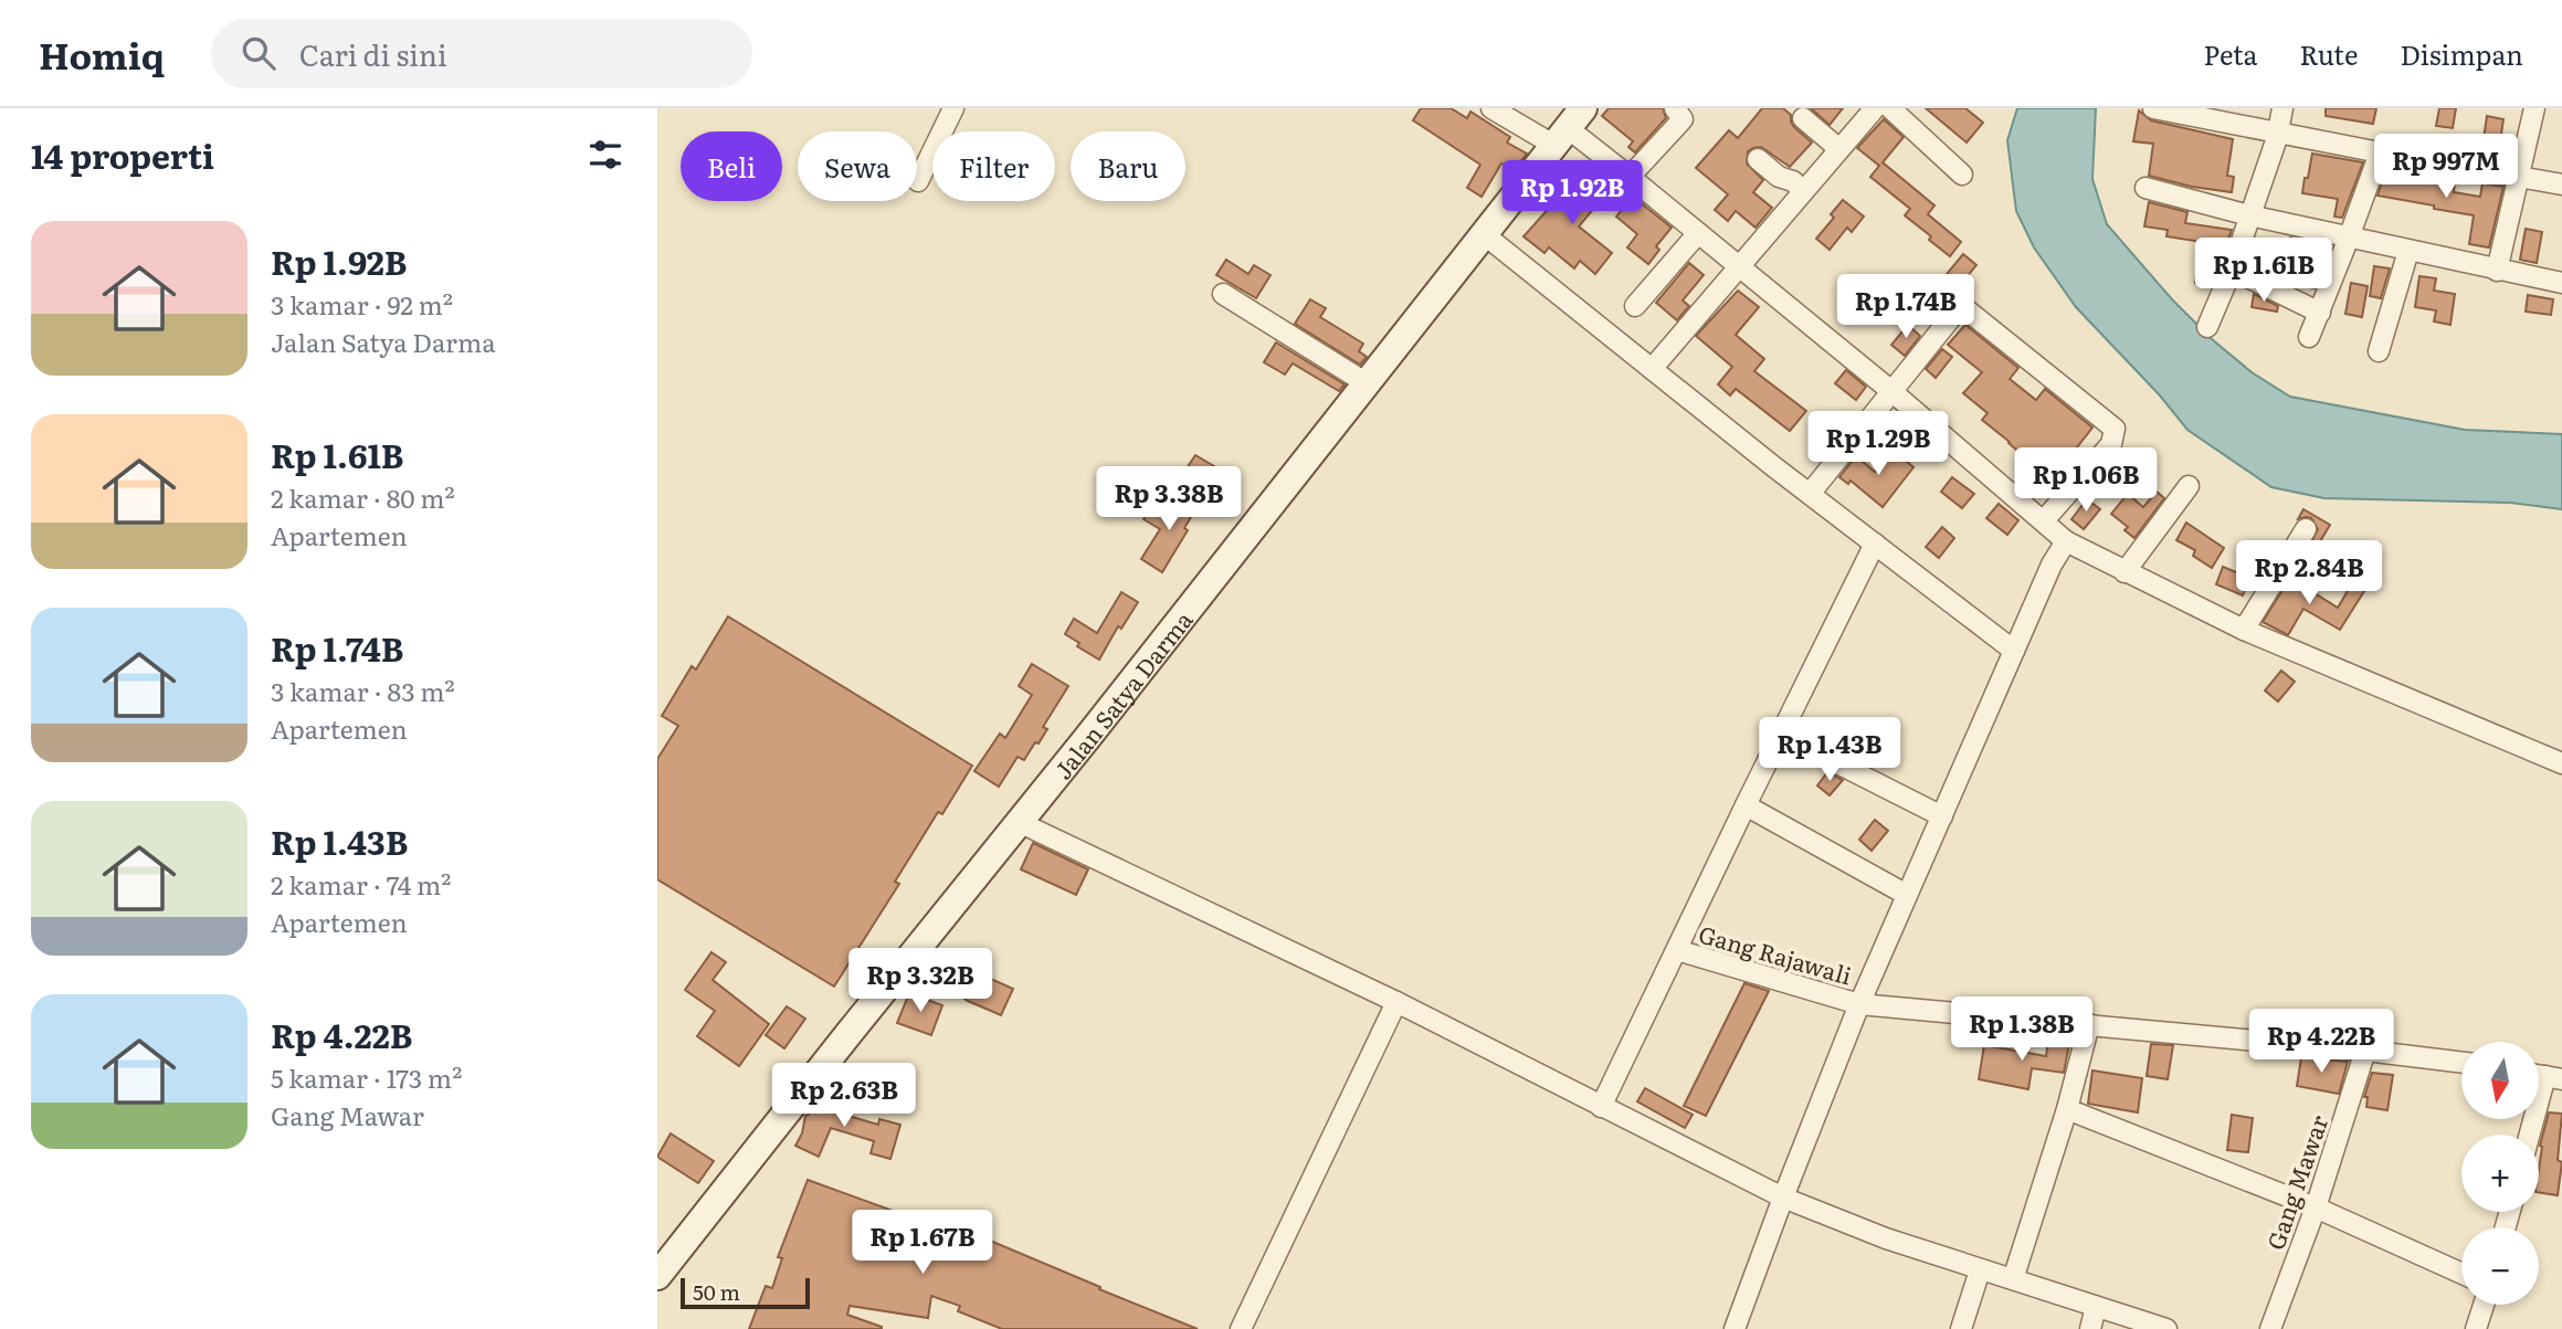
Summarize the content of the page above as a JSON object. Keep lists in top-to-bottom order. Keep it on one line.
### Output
{"streets":{"main road":["Jalan Satya Darma"],"street":["Gang Rajawali","Gang Mawar"]},"crossings":[["Gang Rajawali","Gang Mawar"]],"scale_bar":"50 m","north":"bottom","page":{"header":"Homiq","search":"Cari di sini","nav":["Peta","Rute","Disimpan"],"heading":"14 properti","chip":["Beli","Sewa","Filter","Baru"],"price":["Rp 997M","Rp 1.92B","Rp 1.61B","Rp 1.74B","Rp 1.29B","Rp 1.06B","Rp 3.38B","Rp 2.84B","Rp 1.43B","Rp 3.32B","Rp 1.38B","Rp 4.22B","Rp 2.63B","Rp 1.67B"],"list":[{"name":"Rp 1.92B","note":"3 kamar · 92 m² · Jalan Satya Darma"},{"name":"Rp 1.61B","note":"2 kamar · 80 m² · Apartemen"},{"name":"Rp 1.74B","note":"3 kamar · 83 m² · Apartemen"},{"name":"Rp 1.43B","note":"2 kamar · 74 m² · Apartemen"},{"name":"Rp 4.22B","note":"5 kamar · 173 m² · Gang Mawar"}],"map_buttons":["+","−"],"scale":"50 m"}}
